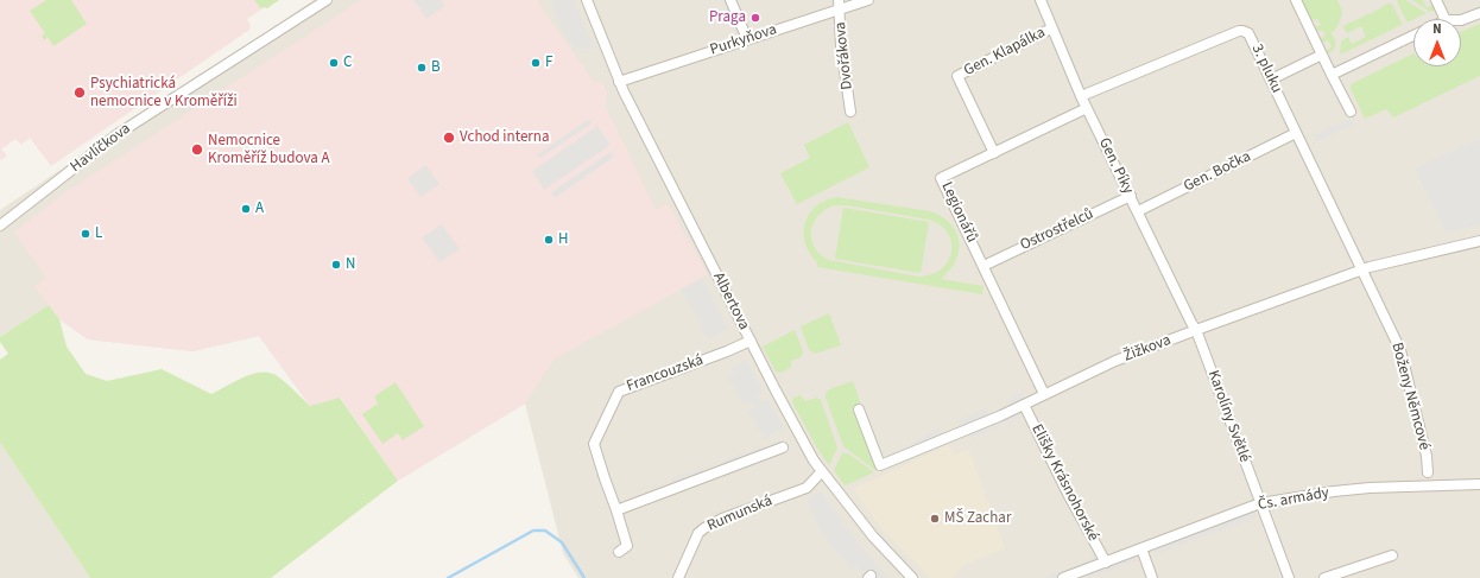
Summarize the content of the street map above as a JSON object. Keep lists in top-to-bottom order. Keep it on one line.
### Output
{"streets":{"street":["Purkyňova","Gen. Klapálka","Dvořákova","3. pluku","Havlíčkova","Gen. Píky","Gen. Bočka","Legionářů","Ostrostřelců","Albertova","Žižkova","Francouzská","Boženy Němcové","Karolíny Světlé","Elišky Krásnohorské","Čs. armády","Rumunská"]},"crossings":[["Purkyňova","Dvořákova"],["Purkyňova","Albertova"],["Gen. Klapálka","Gen. Píky"],["Gen. Klapálka","Legionářů"],["3. pluku","Gen. Píky"],["3. pluku","Gen. Bočka"],["3. pluku","Žižkova"],["3. pluku","Boženy Němcové"],["Gen. Píky","Gen. Bočka"],["Gen. Píky","Legionářů"],["Gen. Píky","Ostrostřelců"],["Gen. Píky","Žižkova"],["Gen. Píky","Karolíny Světlé"],["Legionářů","Ostrostřelců"],["Legionářů","Žižkova"],["Albertova","Francouzská"],["Albertova","Rumunská"],["Žižkova","Boženy Němcové"],["Žižkova","Karolíny Světlé"],["Žižkova","Elišky Krásnohorské"],["Karolíny Světlé","Čs. armády"],["Elišky Krásnohorské","Čs. armády"]],"places":["Praga","C","F","B","Psychiatrická nemocnice v Kroměříži","Vchod interna","Nemocnice Kroměříž budova A","A","L","H","N","MŠ Zachar"],"north":"top"}
